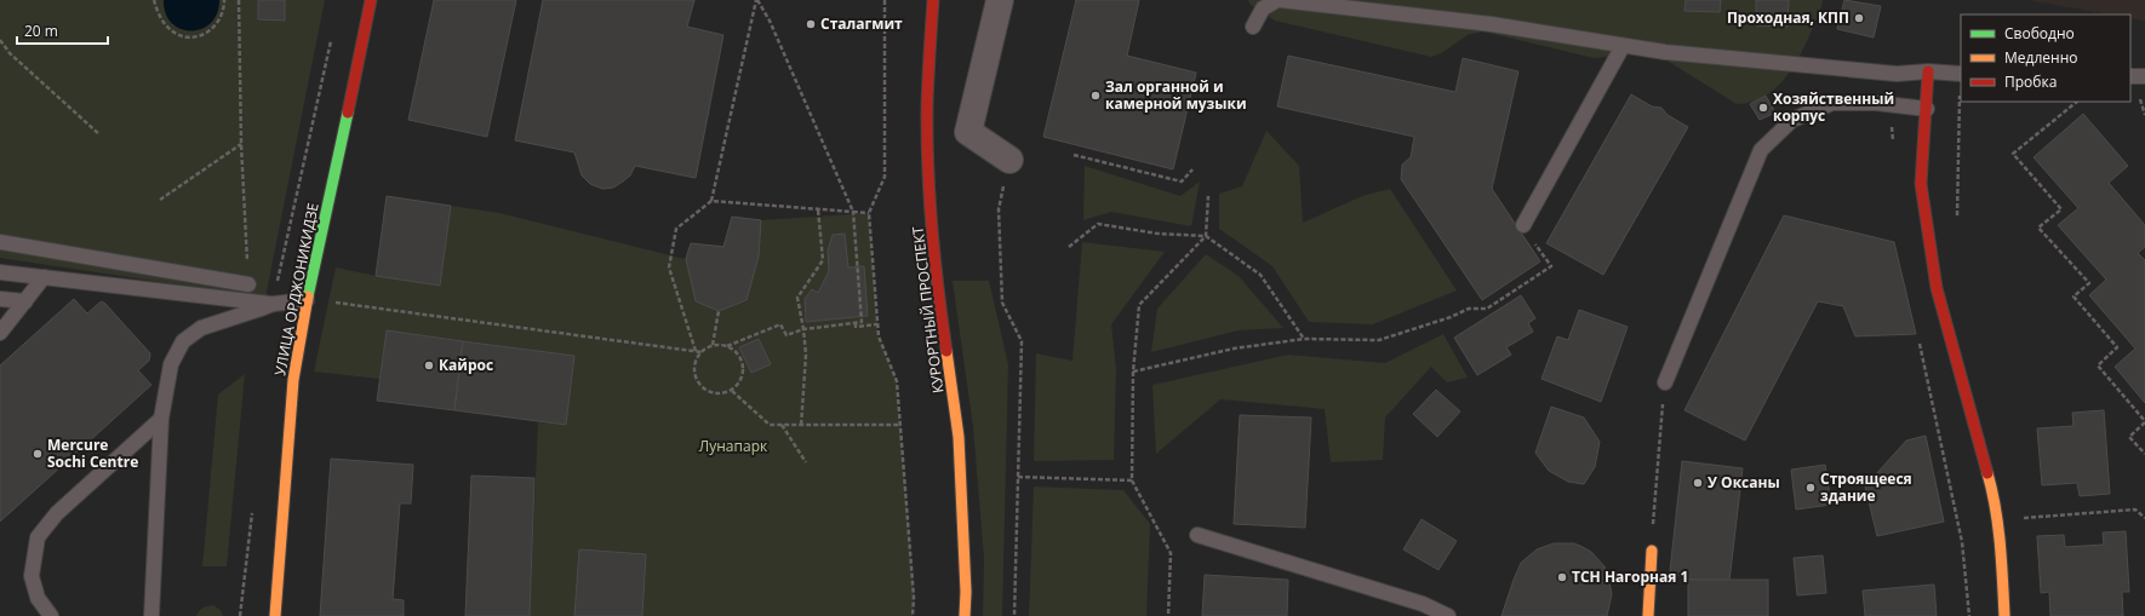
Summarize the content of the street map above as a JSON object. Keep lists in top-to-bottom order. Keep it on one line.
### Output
{"streets":{"main road":["УЛИЦА ОРДЖОНИКИДЗЕ","КУРОРТНЫЙ ПРОСПЕКТ"]},"parks":["Лунапарк"],"places":["Проходная, КПП","Сталагмит","Зал органной и камерной музыки","Хозяйственный корпус","Кайрос","Mercure Sochi Centre","У Оксаны","Строящееся здание","ТСН Нагорная 1"],"legend":["Свободно","Медленно","Пробка"],"scale_bar":"20 m"}
